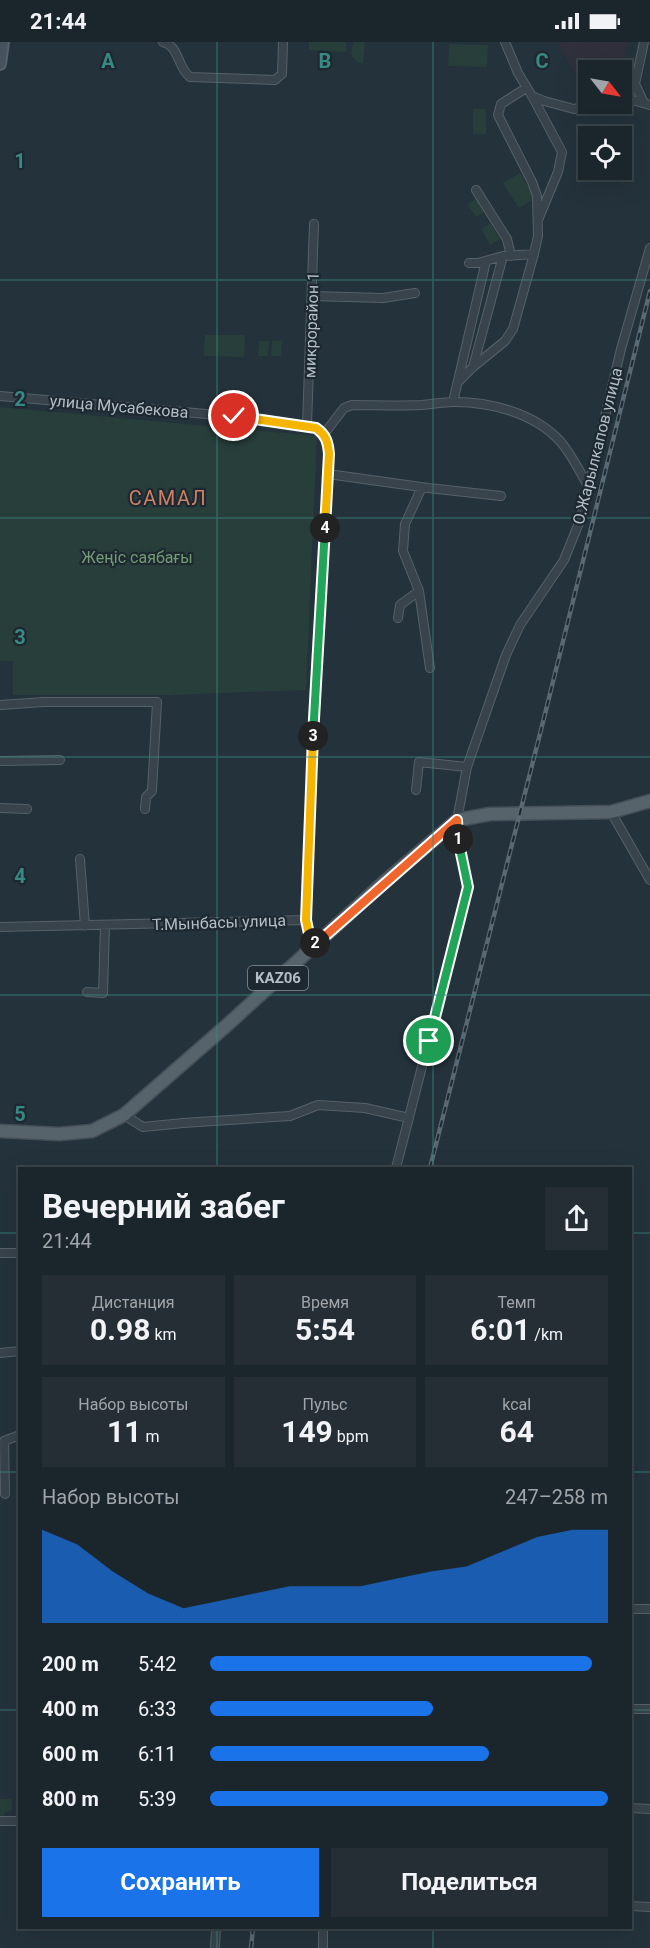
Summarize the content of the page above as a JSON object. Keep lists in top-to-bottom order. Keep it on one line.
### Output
{"streets":{"main road":["KАZ06"],"street":["микрорайон 1","улица Мусабекова","О.Жарылкапов улица","Т.Мынбасы улица"]},"crossings":[["микрорайон 1","улица Мусабекова"],["О.Жарылкапов улица","KАZ06"],["Т.Мынбасы улица","KАZ06"]],"districts":["САМАЛ"],"parks":["Жеңіс саябағы"],"north":"bottom right","page":{"status":"21:44","pins":["4","3","1","2"],"heading":["Вечерний забег","21:44"],"stats":[["Дистанция","0.98 km"],["Время","5:54"],["Темп","6:01 /km"],["Набор высоты","11 m"],["Пульс","149 bpm"],["kcal","64"]],"chart":["Набор высоты","247–258 m"],"list":[{"name":"200 m","note":"5:42"},{"name":"400 m","note":"6:33"},{"name":"600 m","note":"6:11"},{"name":"800 m","note":"5:39"}],"buttons":["Сохранить","Поделиться"]},"grid":{"columns":["A","B","C"],"rows":["1","2","3","4","5"]}}
